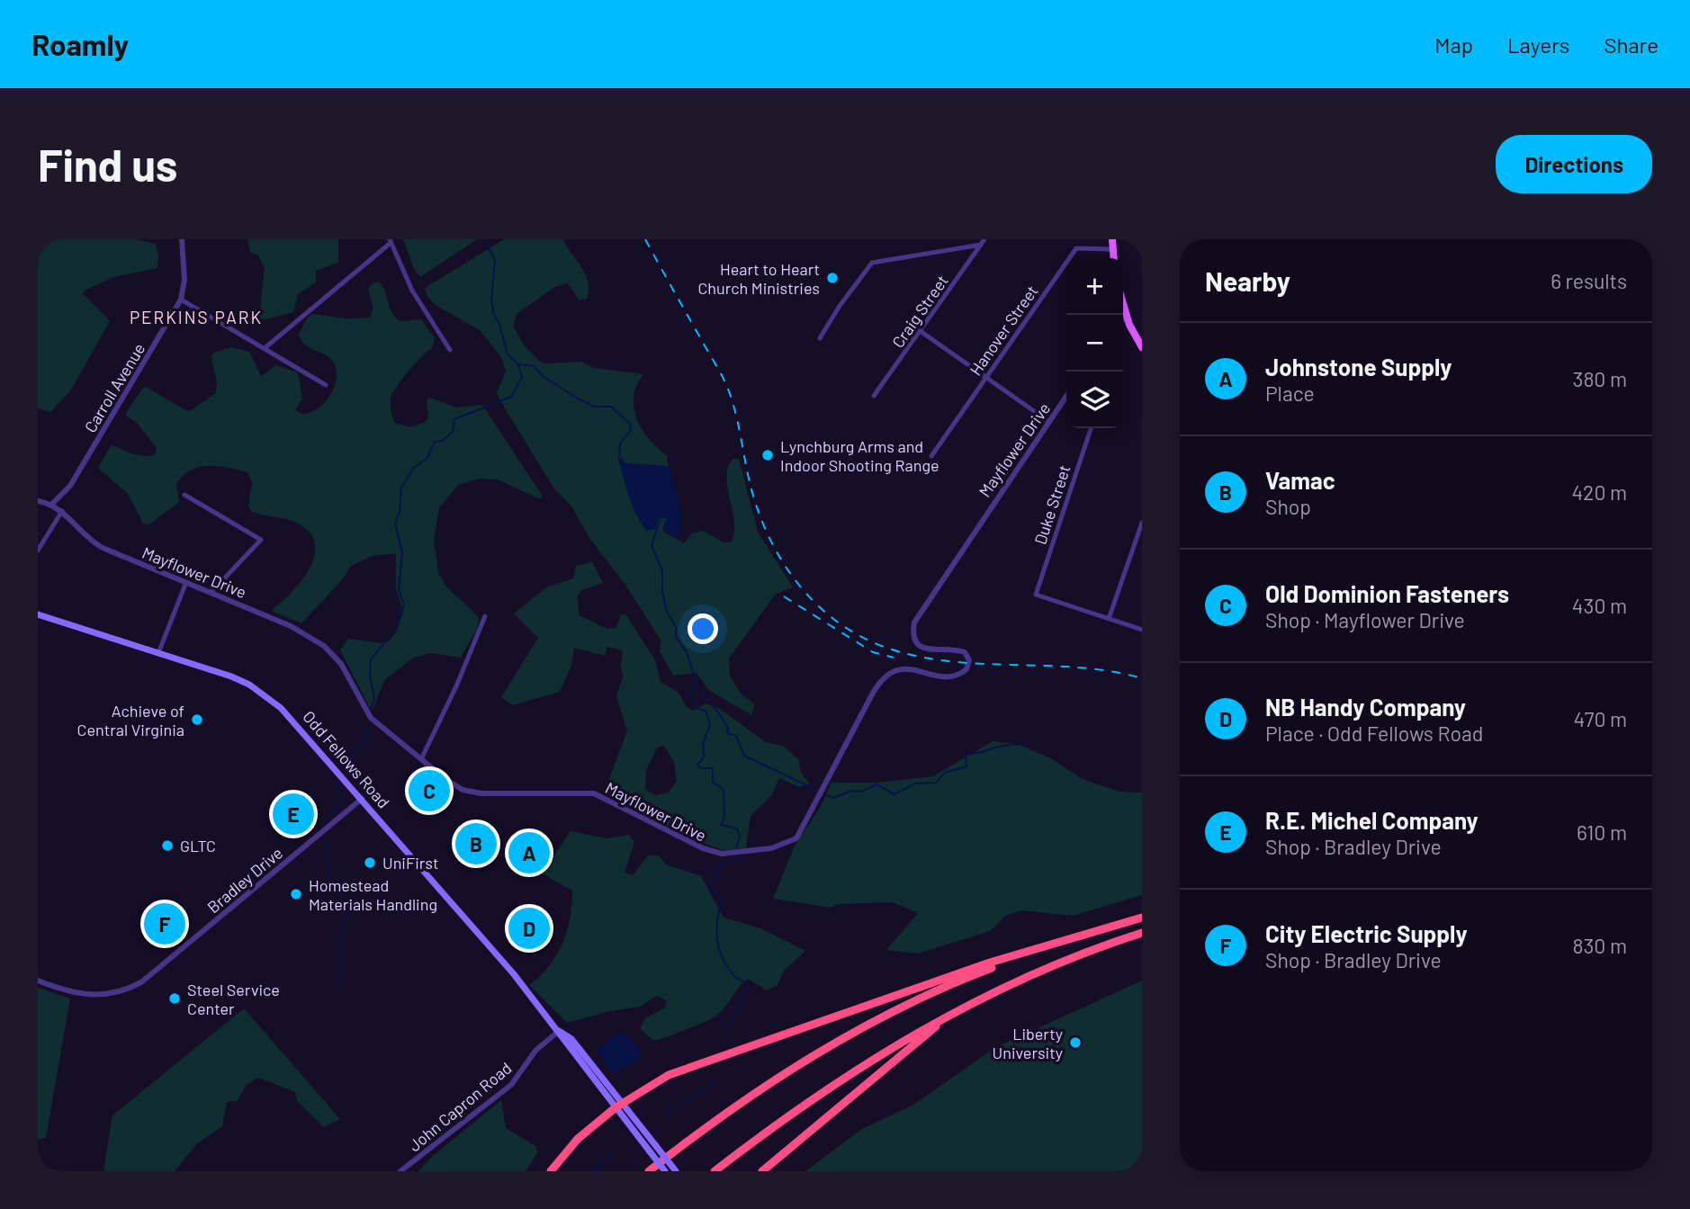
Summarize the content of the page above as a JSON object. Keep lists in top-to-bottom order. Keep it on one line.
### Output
{"streets":{"main road":["Odd Fellows Road"],"street":["Craig Street","Hanover Street","Carroll Avenue","Mayflower Drive","Duke Street","Bradley Drive","John Capron Road"]},"crossings":[["Carroll Avenue","Mayflower Drive"],["Odd Fellows Road","Bradley Drive"],["Odd Fellows Road","John Capron Road"]],"districts":["PERKINS PARK"],"places":["Heart to Heart Church Ministries","Lynchburg Arms and Indoor Shooting Range","Achieve of Central Virginia","GLTC","UniFirst","Homestead Materials Handling","Steel Service Center","Liberty University"],"page":{"header":"Roamly","nav":["Map","Layers","Share"],"buttons":"Directions","title":"Find us","heading":["Nearby","6 results"],"map_buttons":["+","−"],"list":[{"mark":"A","name":"Johnstone Supply","note":"Place","value":"380 m"},{"mark":"B","name":"Vamac","note":"Shop","value":"420 m"},{"mark":"C","name":"Old Dominion Fasteners","note":"Shop · Mayflower Drive","value":"430 m"},{"mark":"D","name":"NB Handy Company","note":"Place · Odd Fellows Road","value":"470 m"},{"mark":"E","name":"R.E. Michel Company","note":"Shop · Bradley Drive","value":"610 m"},{"mark":"F","name":"City Electric Supply","note":"Shop · Bradley Drive","value":"830 m"}],"pins":["C","E","B","A","F","D"]}}
